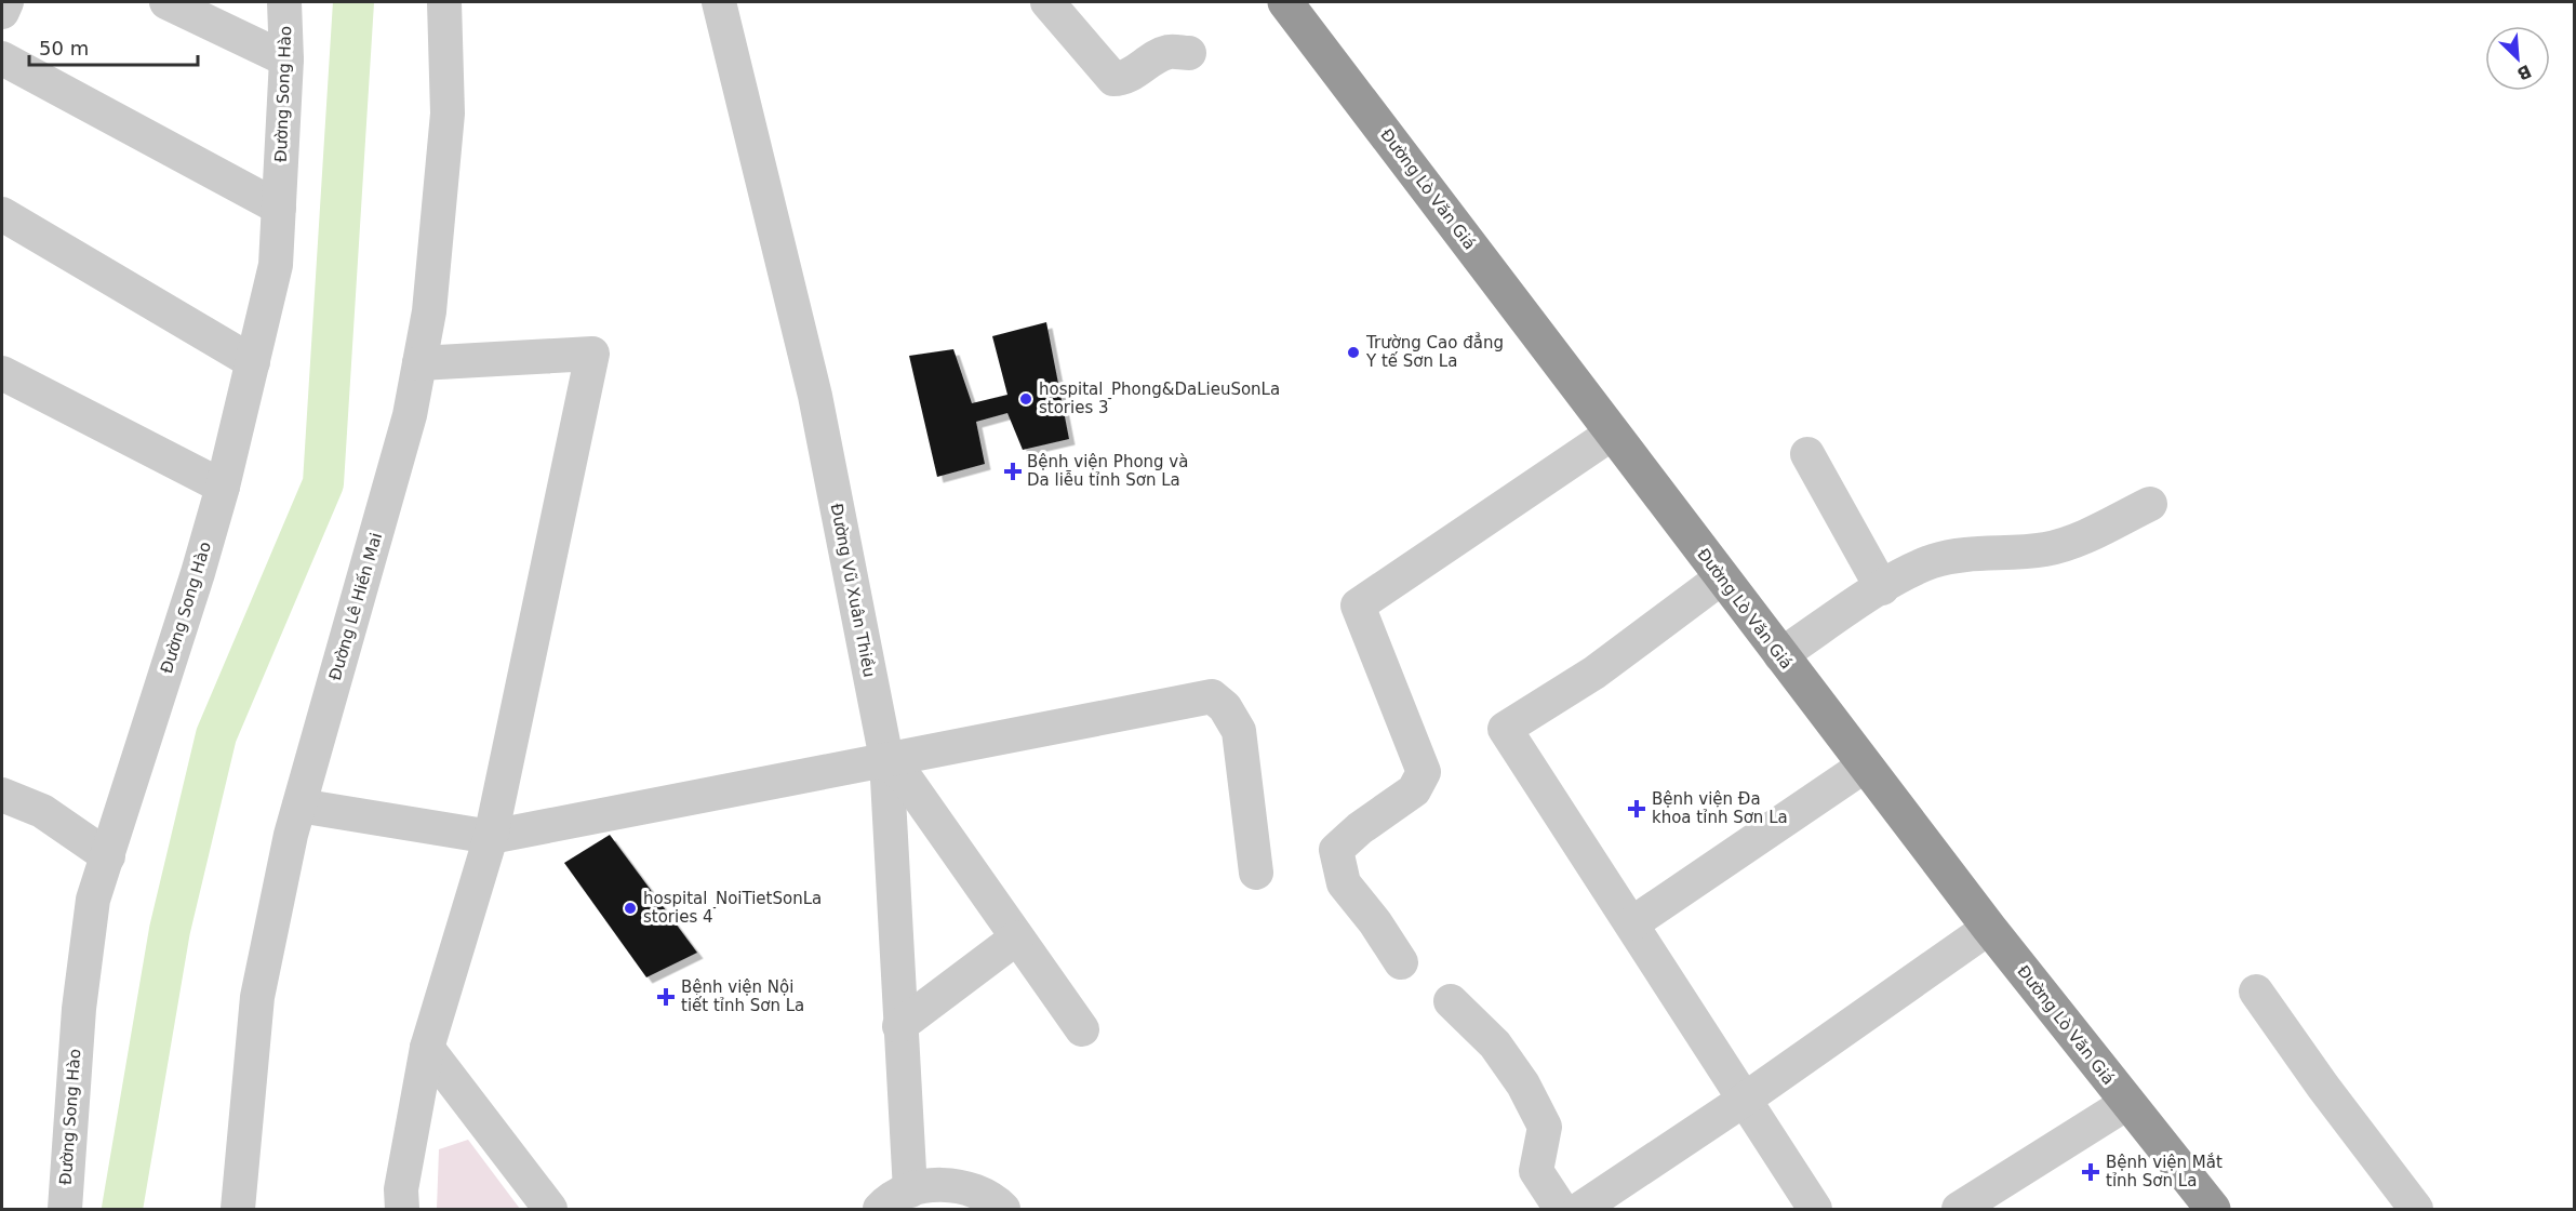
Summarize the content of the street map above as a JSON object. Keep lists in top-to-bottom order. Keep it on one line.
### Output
{"streets":{"highway":["Đường Lò Văn Giá"],"street":["Đường Song Hào","Đường Vũ Xuân Thiều","Đường Lê Hiến Mai"]},"places":{"other":["Trường Cao đẳng Y tế Sơn La","hospital_Phong&DaLieuSonLa stories 3","hospital_NoiTietSonLa stories 4"],"health":["Bệnh viện Phong và Da liễu tỉnh Sơn La","Bệnh viện Đa khoa tỉnh Sơn La","Bệnh viện Nội tiết tỉnh Sơn La","Bệnh viện Mắt tỉnh Sơn La"]},"scale_bar":"50 m","north":"bottom right"}
